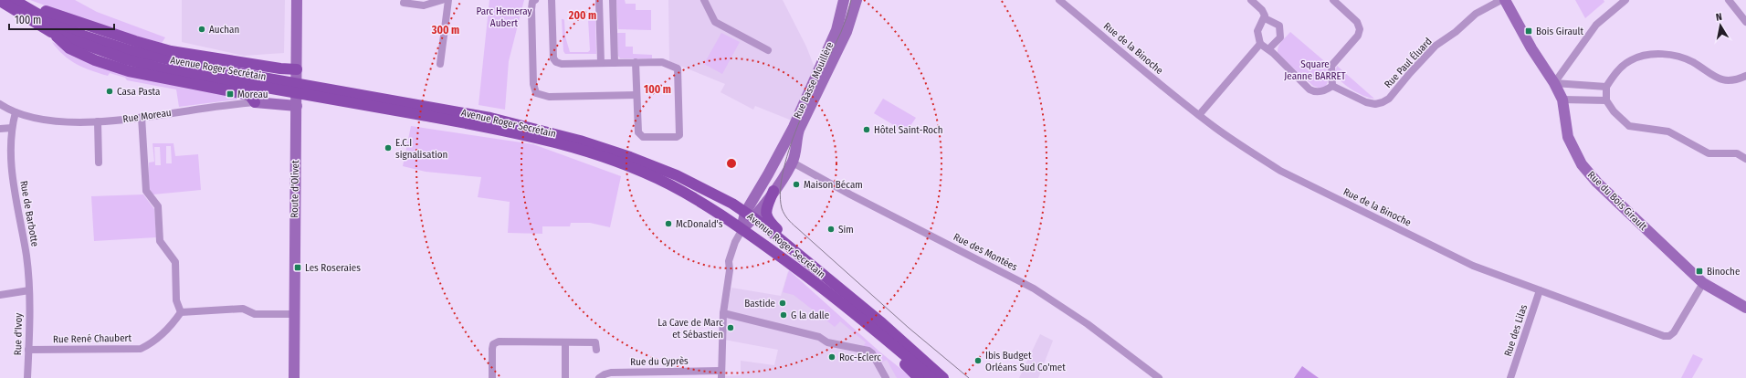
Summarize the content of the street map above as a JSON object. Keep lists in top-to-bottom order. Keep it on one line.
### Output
{"streets":{"main road":["Avenue Roger Secrétain"],"street":["Rue de la Binoche","Rue Paul Éluard","Rue Basse Mouillère","Rue Moreau","Route d'Olivet","Rue du Bois Girault","Rue de Barbotte","Rue des Montées","Rue des Lilas","Rue d'Ivoy","Rue René Chaubert","Rue du Cyprès"]},"crossings":[["Rue de la Binoche","Rue du Bois Girault"],["Rue de la Binoche","Rue des Lilas"],["Avenue Roger Secrétain","Rue Basse Mouillère"],["Rue Basse Mouillère","Rue des Montées"],["Rue Basse Mouillère","Rue du Cyprès"],["Rue Moreau","Route d'Olivet"],["Rue Moreau","Rue de Barbotte"],["Rue de Barbotte","Rue d'Ivoy"],["Rue d'Ivoy","Rue René Chaubert"]],"parks":["Parc Hemeray Aubert","Square Jeanne BARRET"],"places":{"other":["Auchan","Casa Pasta","Hôtel Saint-Roch","E.C.I signalisation","Maison Bécam","McDonald's","Sim","Bastide","G la dalle","La Cave de Marc et Sébastien","Roc-Eclerc","Ibis Budget Orléans Sud Co'met"],"transit":["Bois Girault","Moreau","Les Roseraies","Binoche"]},"scale_bar":"100 m","north":"top","rings":["200 m","300 m","100 m"]}
